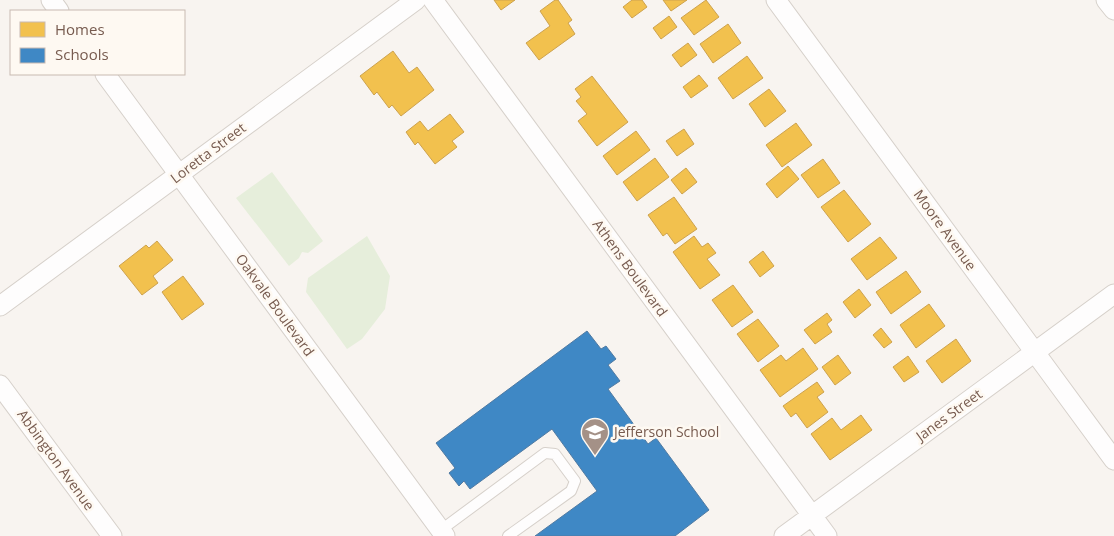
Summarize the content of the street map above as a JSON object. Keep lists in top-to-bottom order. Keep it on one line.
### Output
{"streets":{"street":["Loretta Street","Moore Avenue","Athens Boulevard","Oakvale Boulevard","Janes Street","Abbington Avenue"]},"crossings":[["Loretta Street","Oakvale Boulevard"],["Moore Avenue","Janes Street"],["Athens Boulevard","Janes Street"]],"places":{"school or university":["Jefferson School"]},"legend":["Homes","Schools"]}
